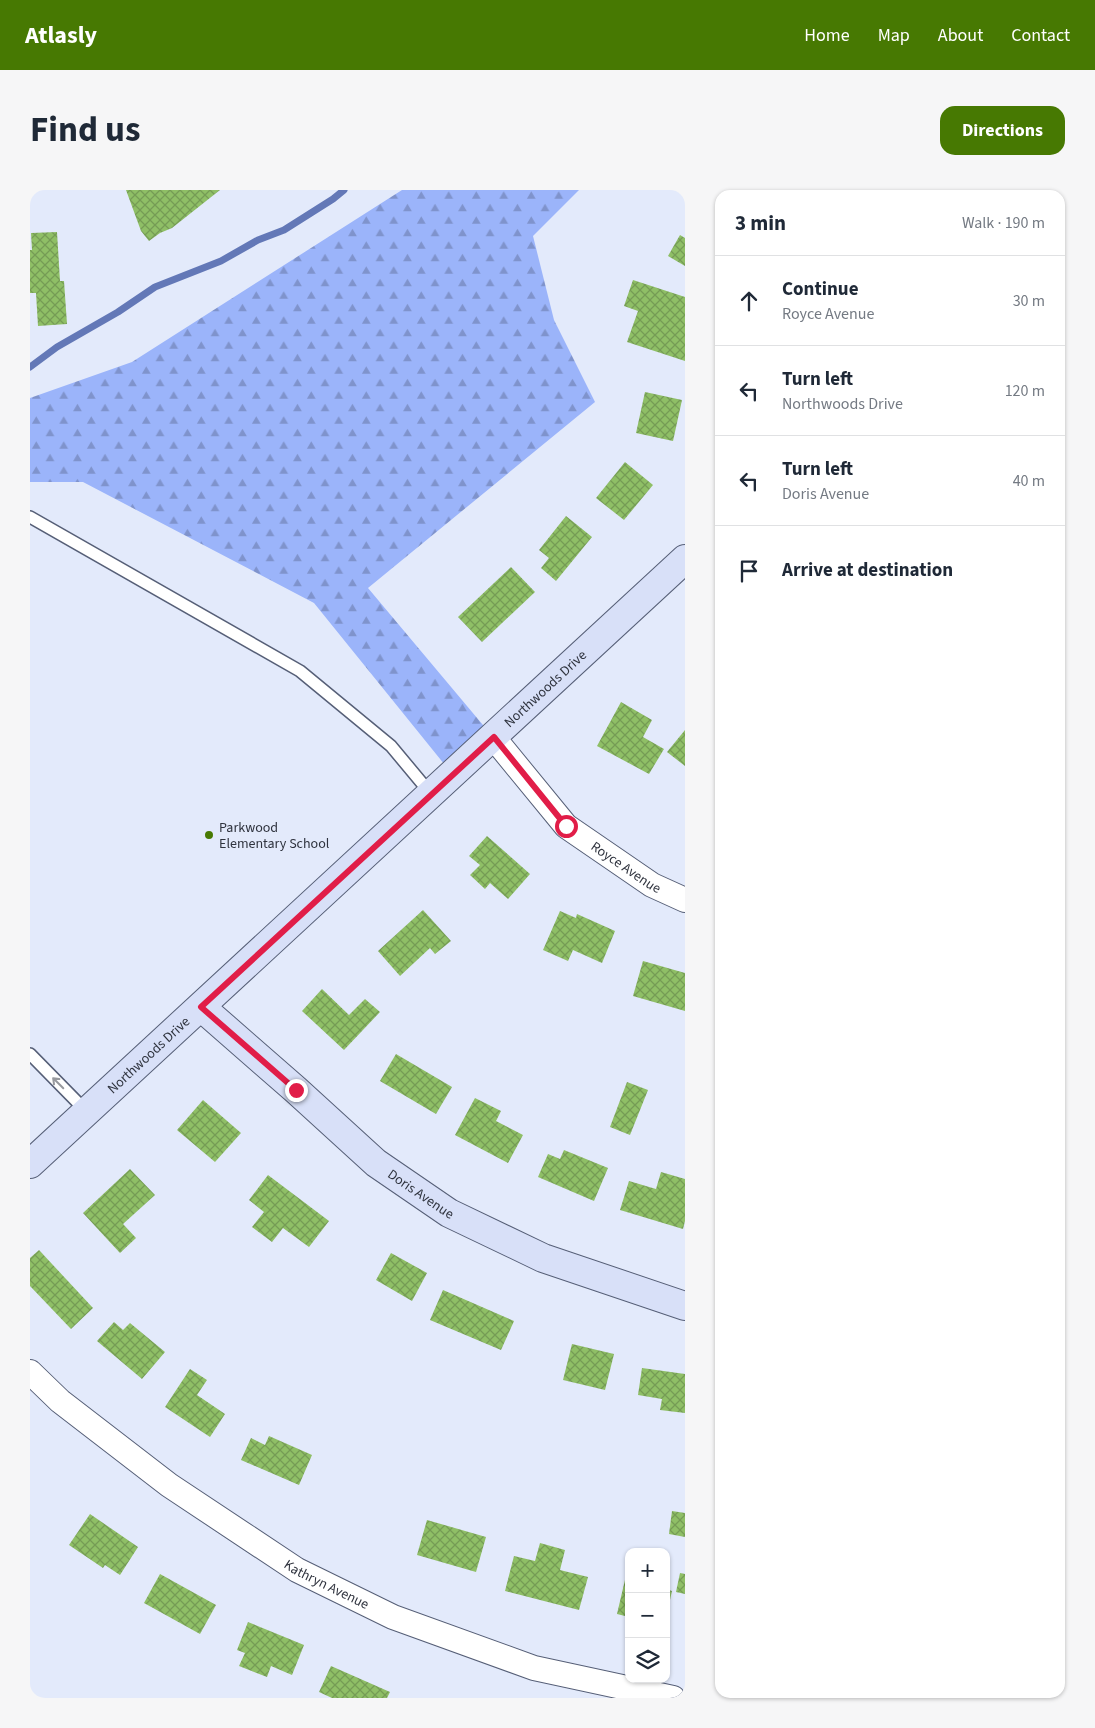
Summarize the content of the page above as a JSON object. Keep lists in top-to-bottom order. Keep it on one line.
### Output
{"streets":{"street":["Northwoods Drive","Royce Avenue","Doris Avenue","Kathryn Avenue"]},"crossings":[["Northwoods Drive","Royce Avenue"],["Northwoods Drive","Doris Avenue"]],"places":["Parkwood Elementary School"],"page":{"header":"Atlasly","nav":["Home","Map","About","Contact"],"title":"Find us","buttons":"Directions","heading":["3 min","Walk · 190 m"],"list":[["Continue","Royce Avenue","30 m"],["Turn left","Northwoods Drive","120 m"],["Turn left","Doris Avenue","40 m"],"Arrive at destination"],"map_buttons":["+","−"]}}
